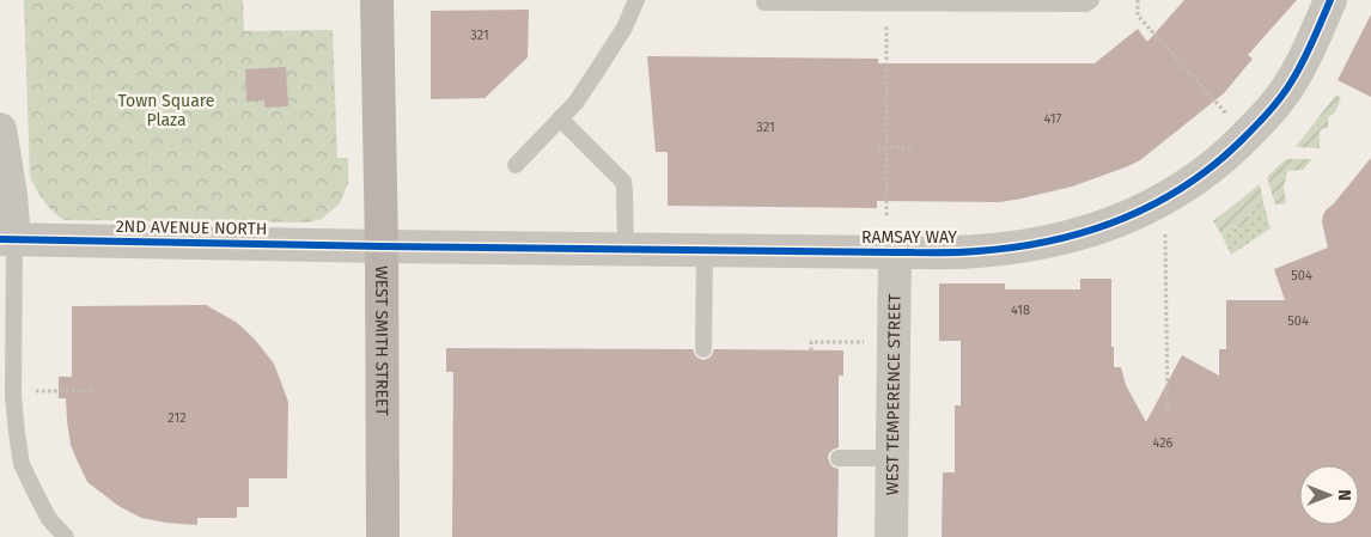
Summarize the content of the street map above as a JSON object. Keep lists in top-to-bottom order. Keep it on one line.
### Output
{"streets":{"main road":["WEST SMITH STREET"],"street":["2ND AVENUE NORTH","RAMSAY WAY","WEST TEMPERENCE STREET"]},"crossings":[["2ND AVENUE NORTH","RAMSAY WAY"],["2ND AVENUE NORTH","WEST SMITH STREET"],["RAMSAY WAY","WEST SMITH STREET"],["RAMSAY WAY","WEST TEMPERENCE STREET"]],"parks":["Town Square Plaza"],"house_numbers":["321","417","321","504","418","504","212","426"],"north":"right"}
